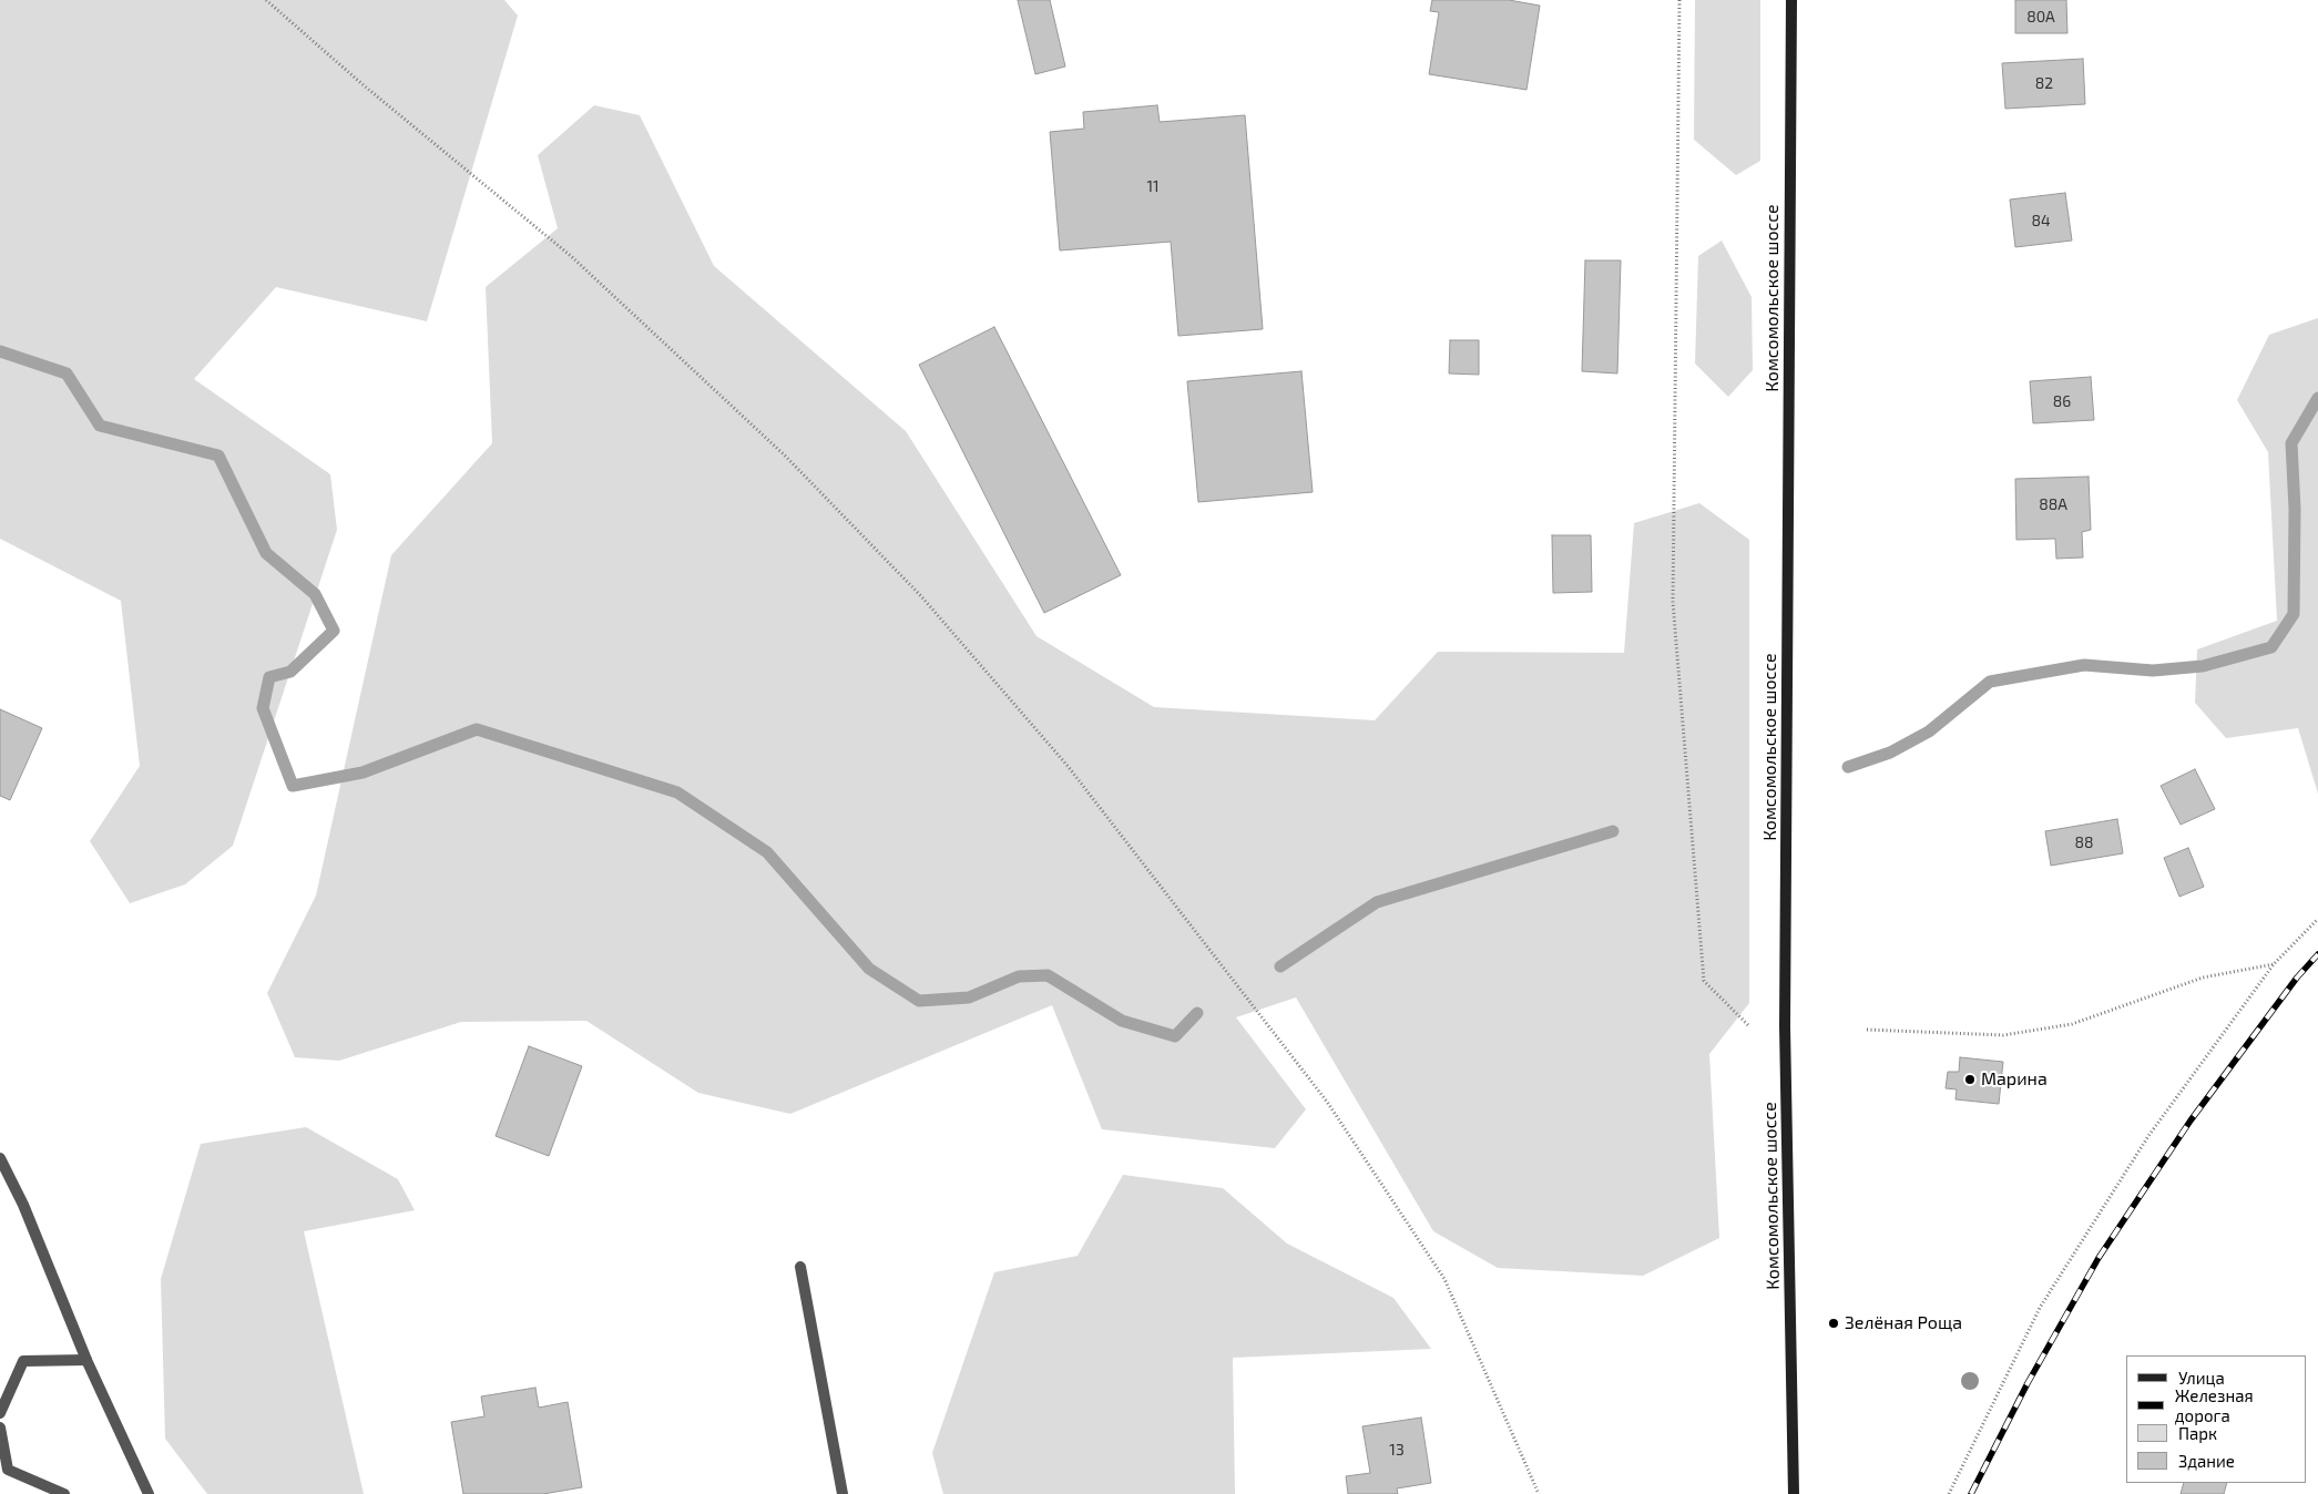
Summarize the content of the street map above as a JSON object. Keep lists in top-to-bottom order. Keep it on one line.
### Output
{"streets":{"main road":["Комсомольское шоссе"]},"places":["Марина","Зелёная Роща"],"house_numbers":["80А","82","11","84","86","88А","88","13"],"legend":["Улица","Железная дорога","Парк","Здание"]}
